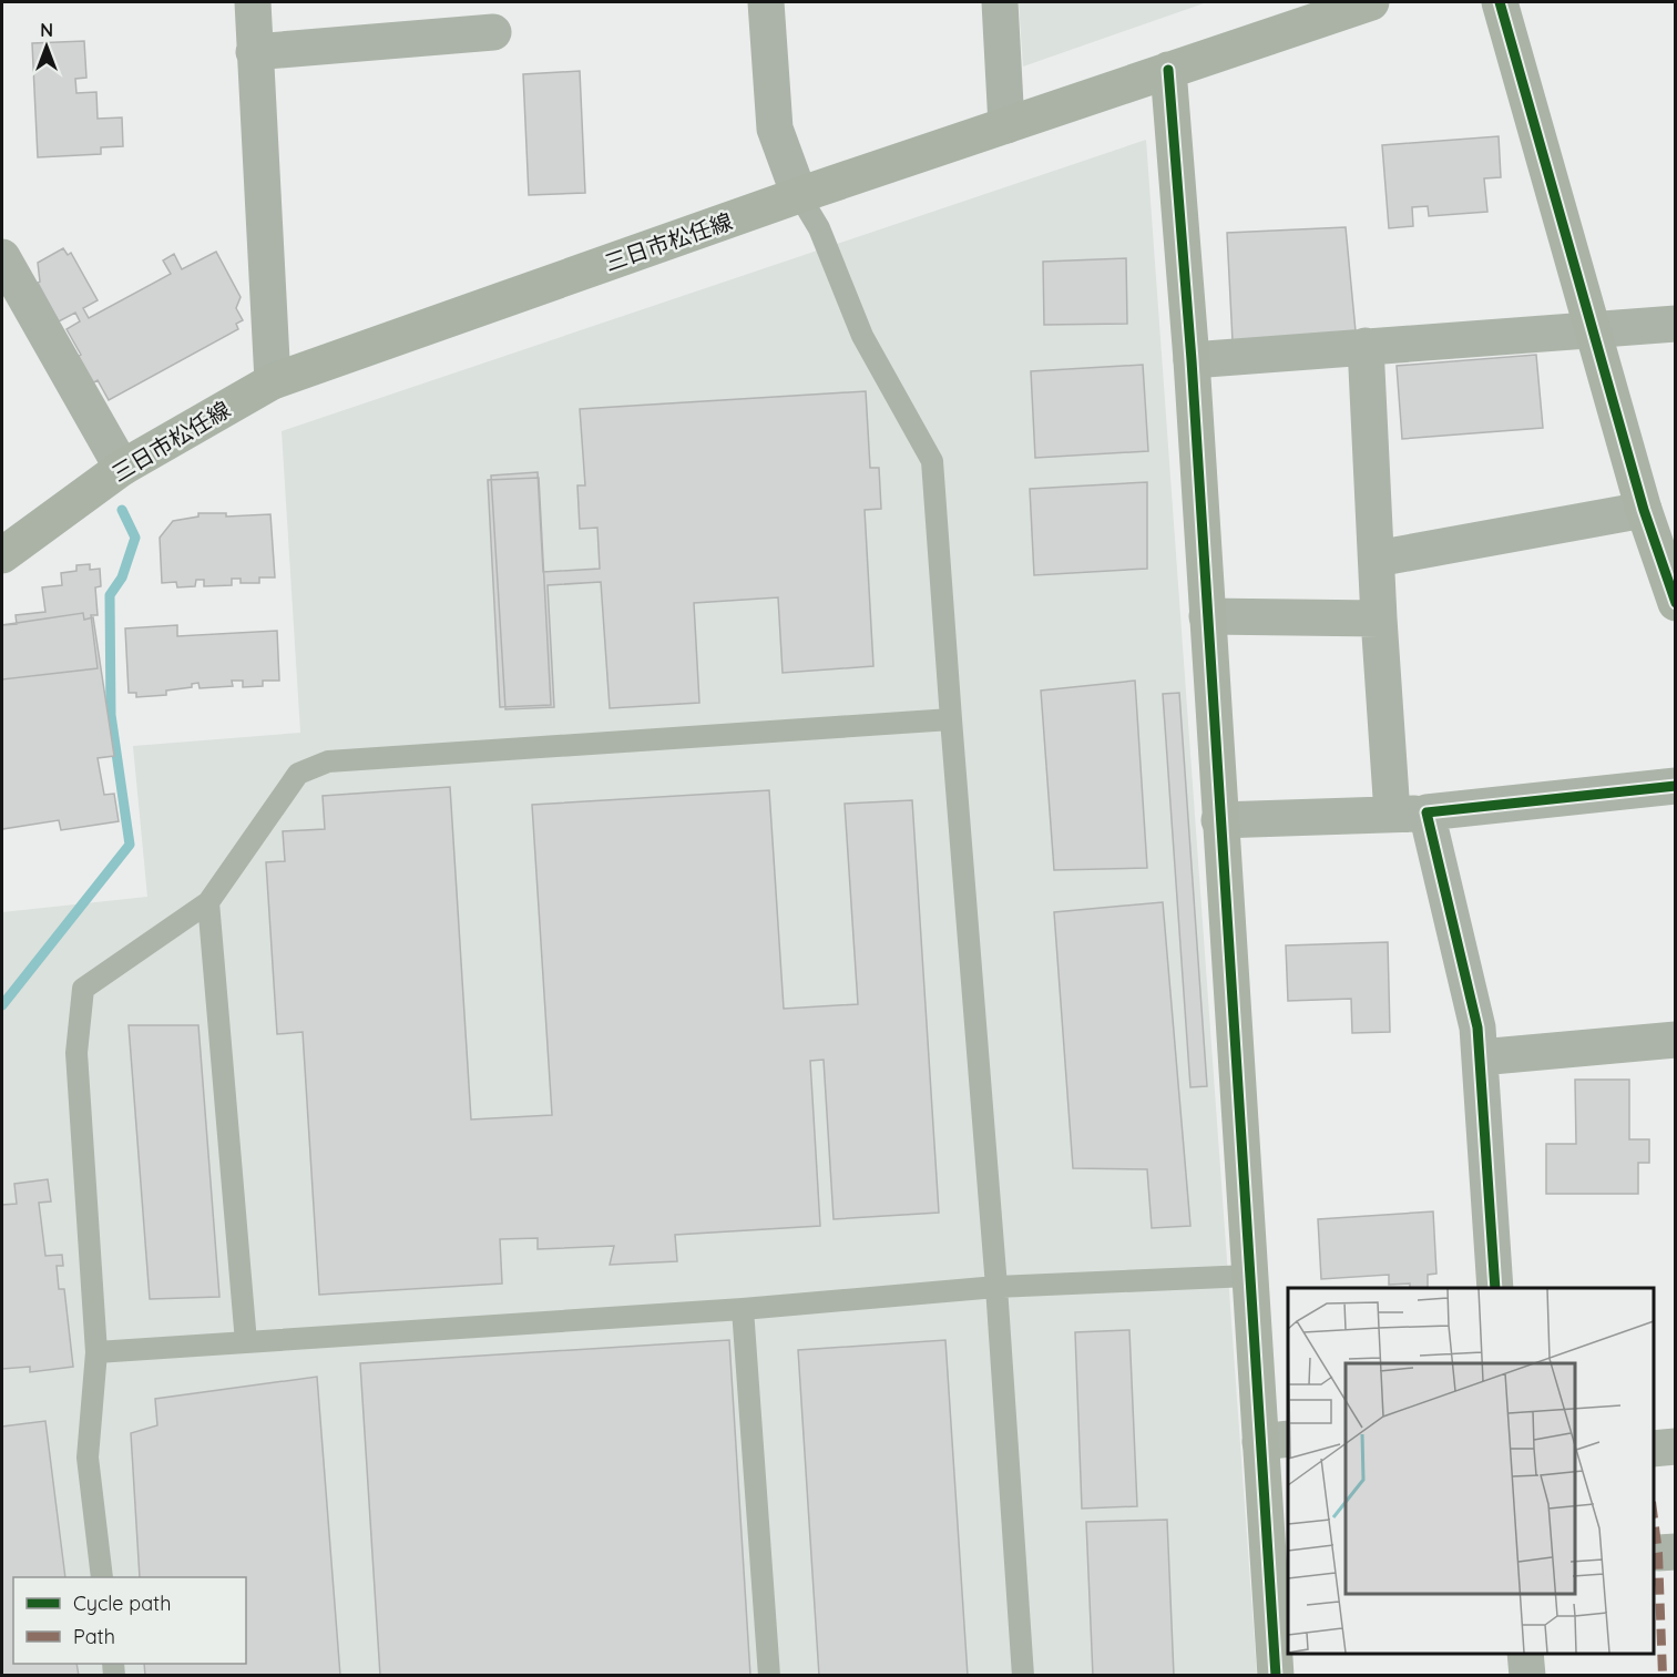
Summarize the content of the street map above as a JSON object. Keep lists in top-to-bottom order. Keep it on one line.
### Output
{"streets":{"street":["三日市松任線"]},"legend":["Cycle path","Path"],"north":"top"}
